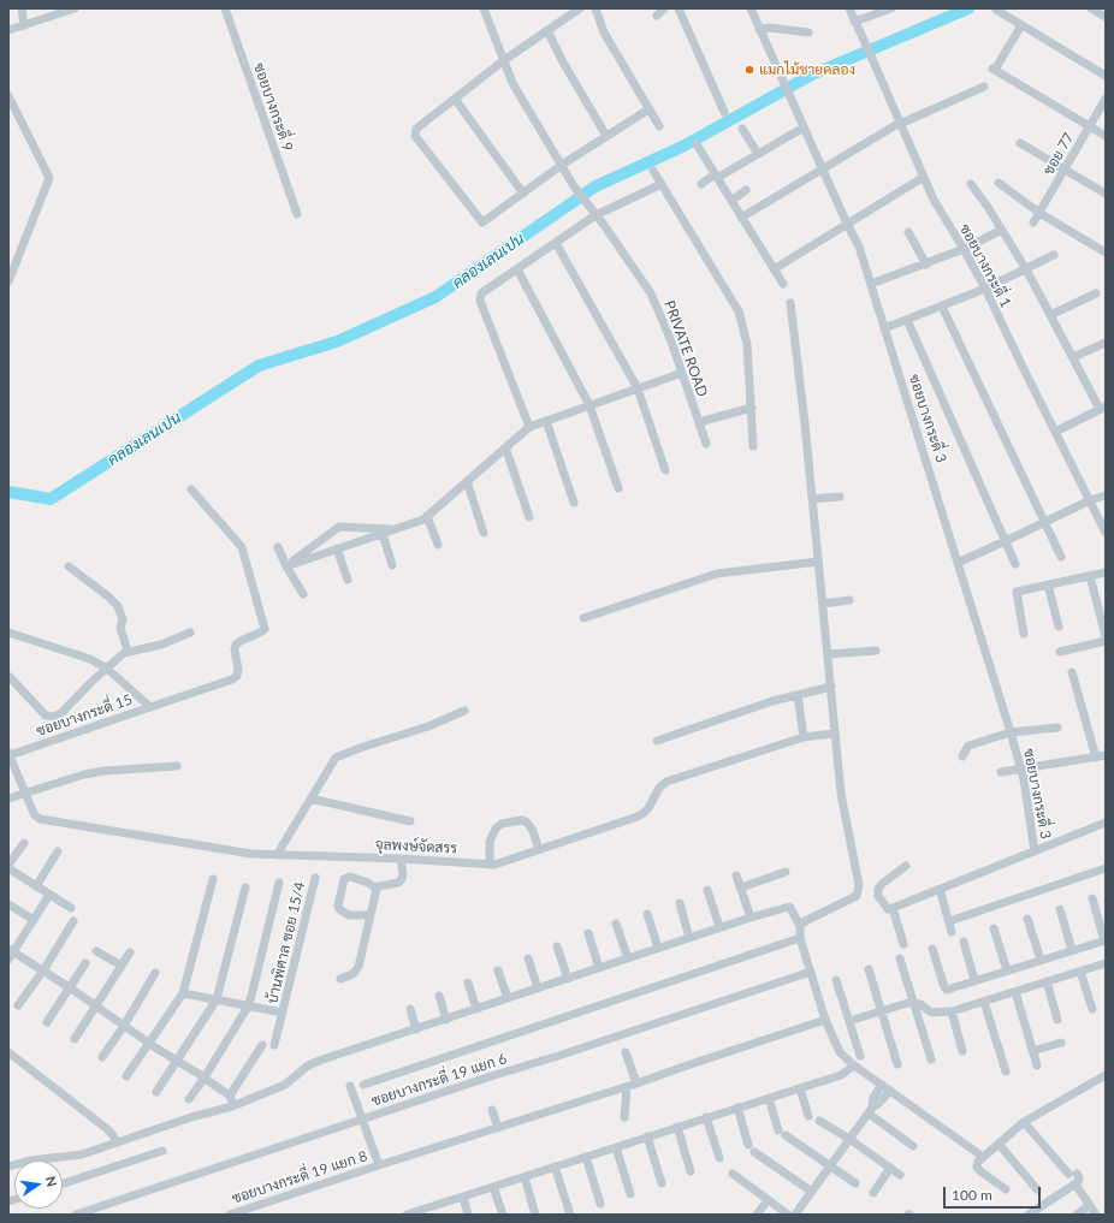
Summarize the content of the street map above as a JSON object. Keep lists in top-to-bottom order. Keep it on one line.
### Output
{"streets":{"street":["ซอยบางกระดี่ 9","ซอย 77","ซอยบางกระดี่ 1","PRIVATE ROAD","ซอยบางกระดี่ 3","ซอยบางกระดี่ 15","จุลพงษ์จัดสรร","บ้านพิศาล ซอย 15/4","ซอยบางกระดี่ 19 แยก 6","ซอยบางกระดี่ 19 แยก 8"]},"crossings":[["ซอยบางกระดี่ 15","จุลพงษ์จัดสรร"]],"water":["คลองเลนเปน"],"places":["แมกไม้ชายคลอง"],"scale_bar":"100 m","north":"right"}
